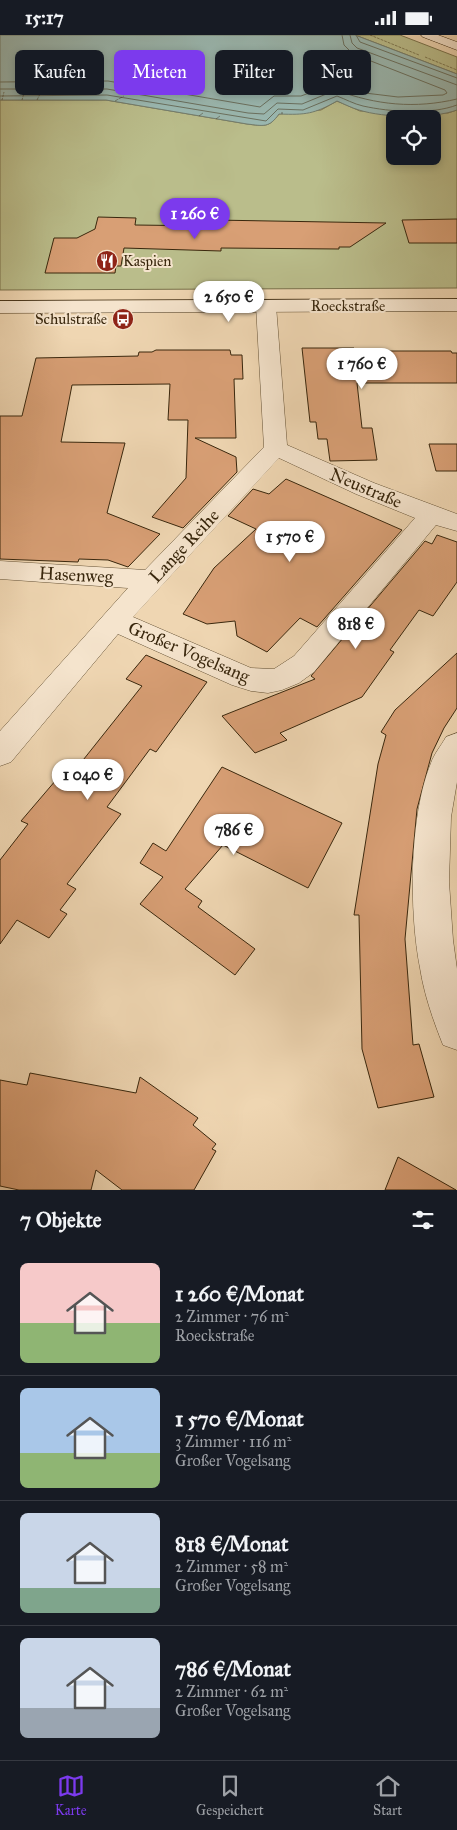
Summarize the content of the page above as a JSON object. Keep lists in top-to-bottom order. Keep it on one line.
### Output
{"streets":{"street":["Roeckstraße","Neustraße","Lange Reihe","Hasenweg","Großer Vogelsang"]},"crossings":[["Neustraße","Lange Reihe"],["Neustraße","Großer Vogelsang"],["Lange Reihe","Hasenweg"],["Lange Reihe","Großer Vogelsang"]],"places":{"restaurant":["Kaspien"],"bus stop":["Schulstraße"]},"page":{"status":"15:17","chip":["Kaufen","Mieten","Filter","Neu"],"price":["1 260 €","2 650 €","1 760 €","1 570 €","818 €","1 040 €","786 €"],"heading":"7 Objekte","list":[{"name":"1 260 €/Monat","note":"2 Zimmer · 76 m² · Roeckstraße"},{"name":"1 570 €/Monat","note":"3 Zimmer · 116 m² · Großer Vogelsang"},{"name":"818 €/Monat","note":"2 Zimmer · 58 m² · Großer Vogelsang"},{"name":"786 €/Monat","note":"2 Zimmer · 62 m² · Großer Vogelsang"}],"tabs":["Karte","Gespeichert","Start"]}}
